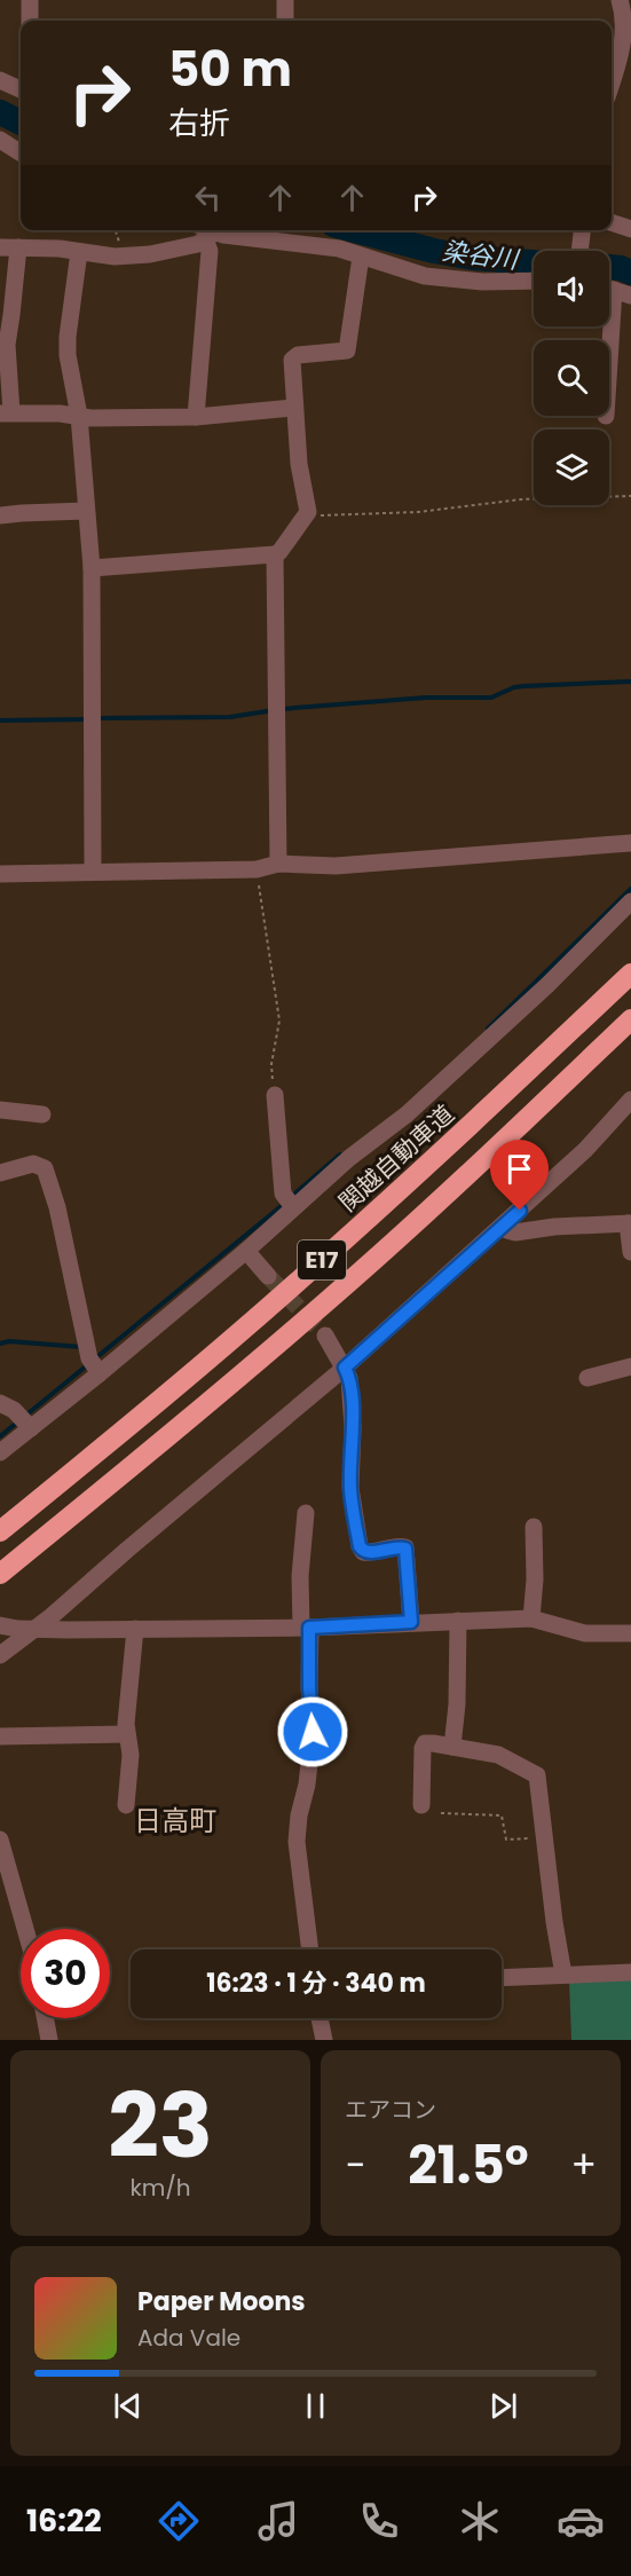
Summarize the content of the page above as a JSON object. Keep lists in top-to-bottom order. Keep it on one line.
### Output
{"streets":{"highway":["関越自動車道","E17"]},"districts":["日高町"],"water":["染谷川"],"page":{"turn":["50 m","右折"],"limit":"30","trip":"16:23 · 1 分 · 340 m","tile":[["23","km/h"],"エアコン"],"heat":["−","21.5°","+"],"song":["Paper Moons","Ada Vale"],"tabs":"16:22"}}
